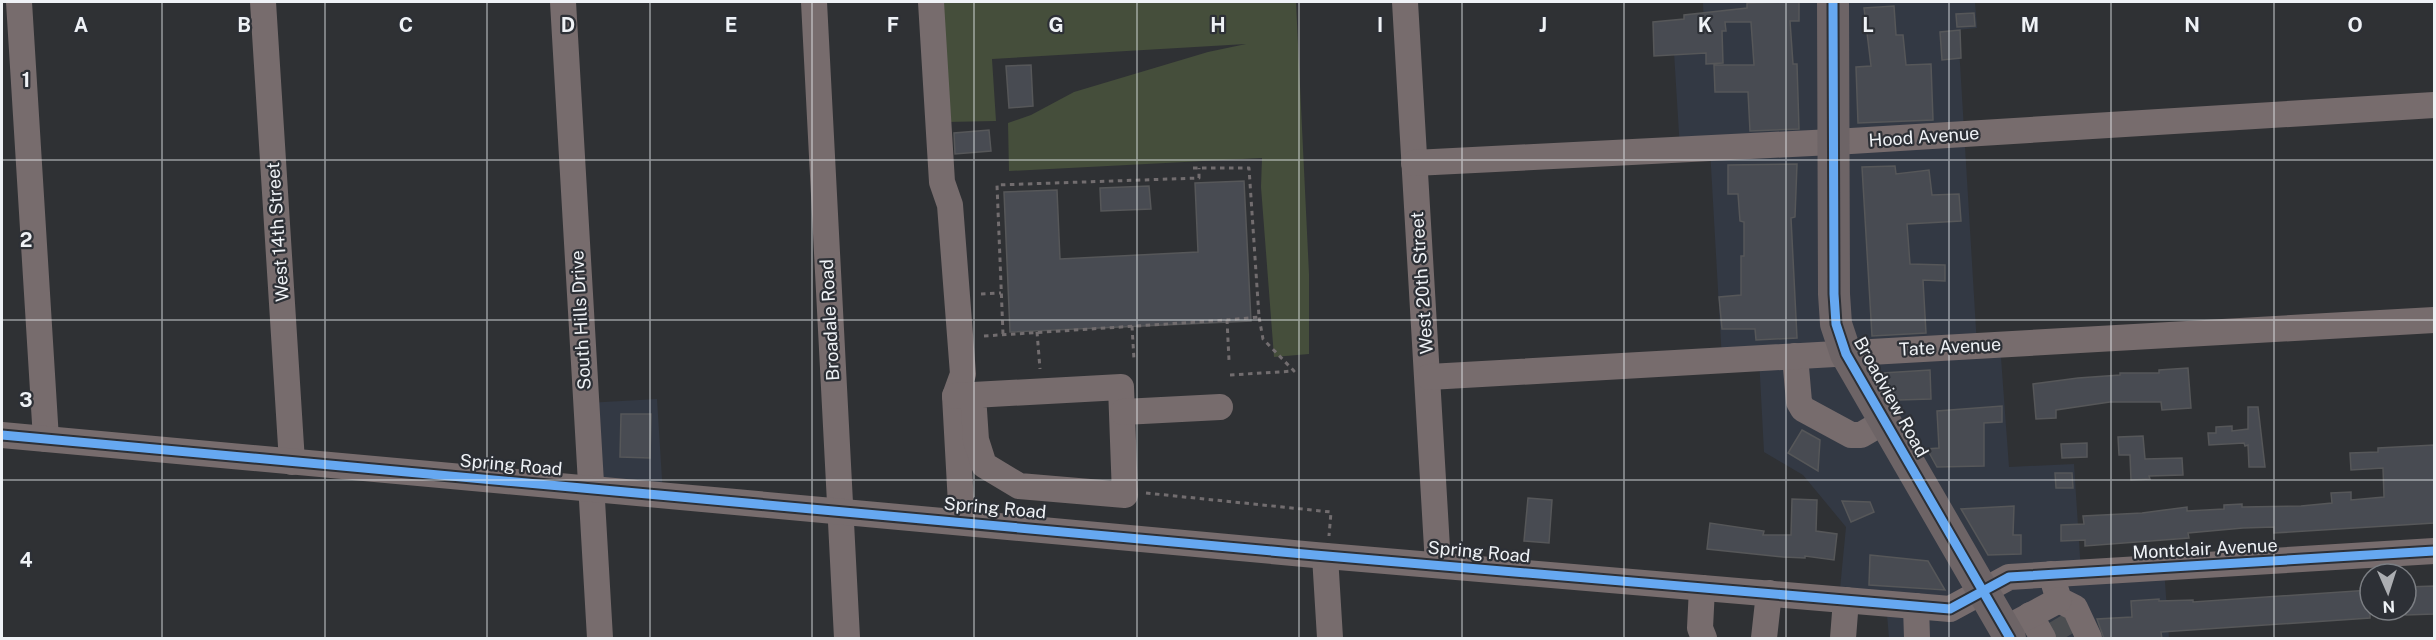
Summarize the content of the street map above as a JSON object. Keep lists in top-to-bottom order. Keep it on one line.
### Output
{"streets":{"main road":["Broadview Road"],"street":["Hood Avenue","West 14th Street","West 20th Street","South Hills Drive","Broadale Road","Tate Avenue","Spring Road","Montclair Avenue"]},"crossings":[["Hood Avenue","West 20th Street"],["Hood Avenue","Broadview Road"],["West 14th Street","Spring Road"],["West 20th Street","Tate Avenue"],["West 20th Street","Spring Road"],["South Hills Drive","Spring Road"],["Broadale Road","Spring Road"],["Tate Avenue","Broadview Road"],["Broadview Road","Spring Road"],["Broadview Road","Montclair Avenue"],["Spring Road","Montclair Avenue"]],"north":"bottom","grid":{"columns":["A","B","C","D","E","F","G","H","I","J","K","L","M","N","O"],"rows":["1","2","3","4"]}}
